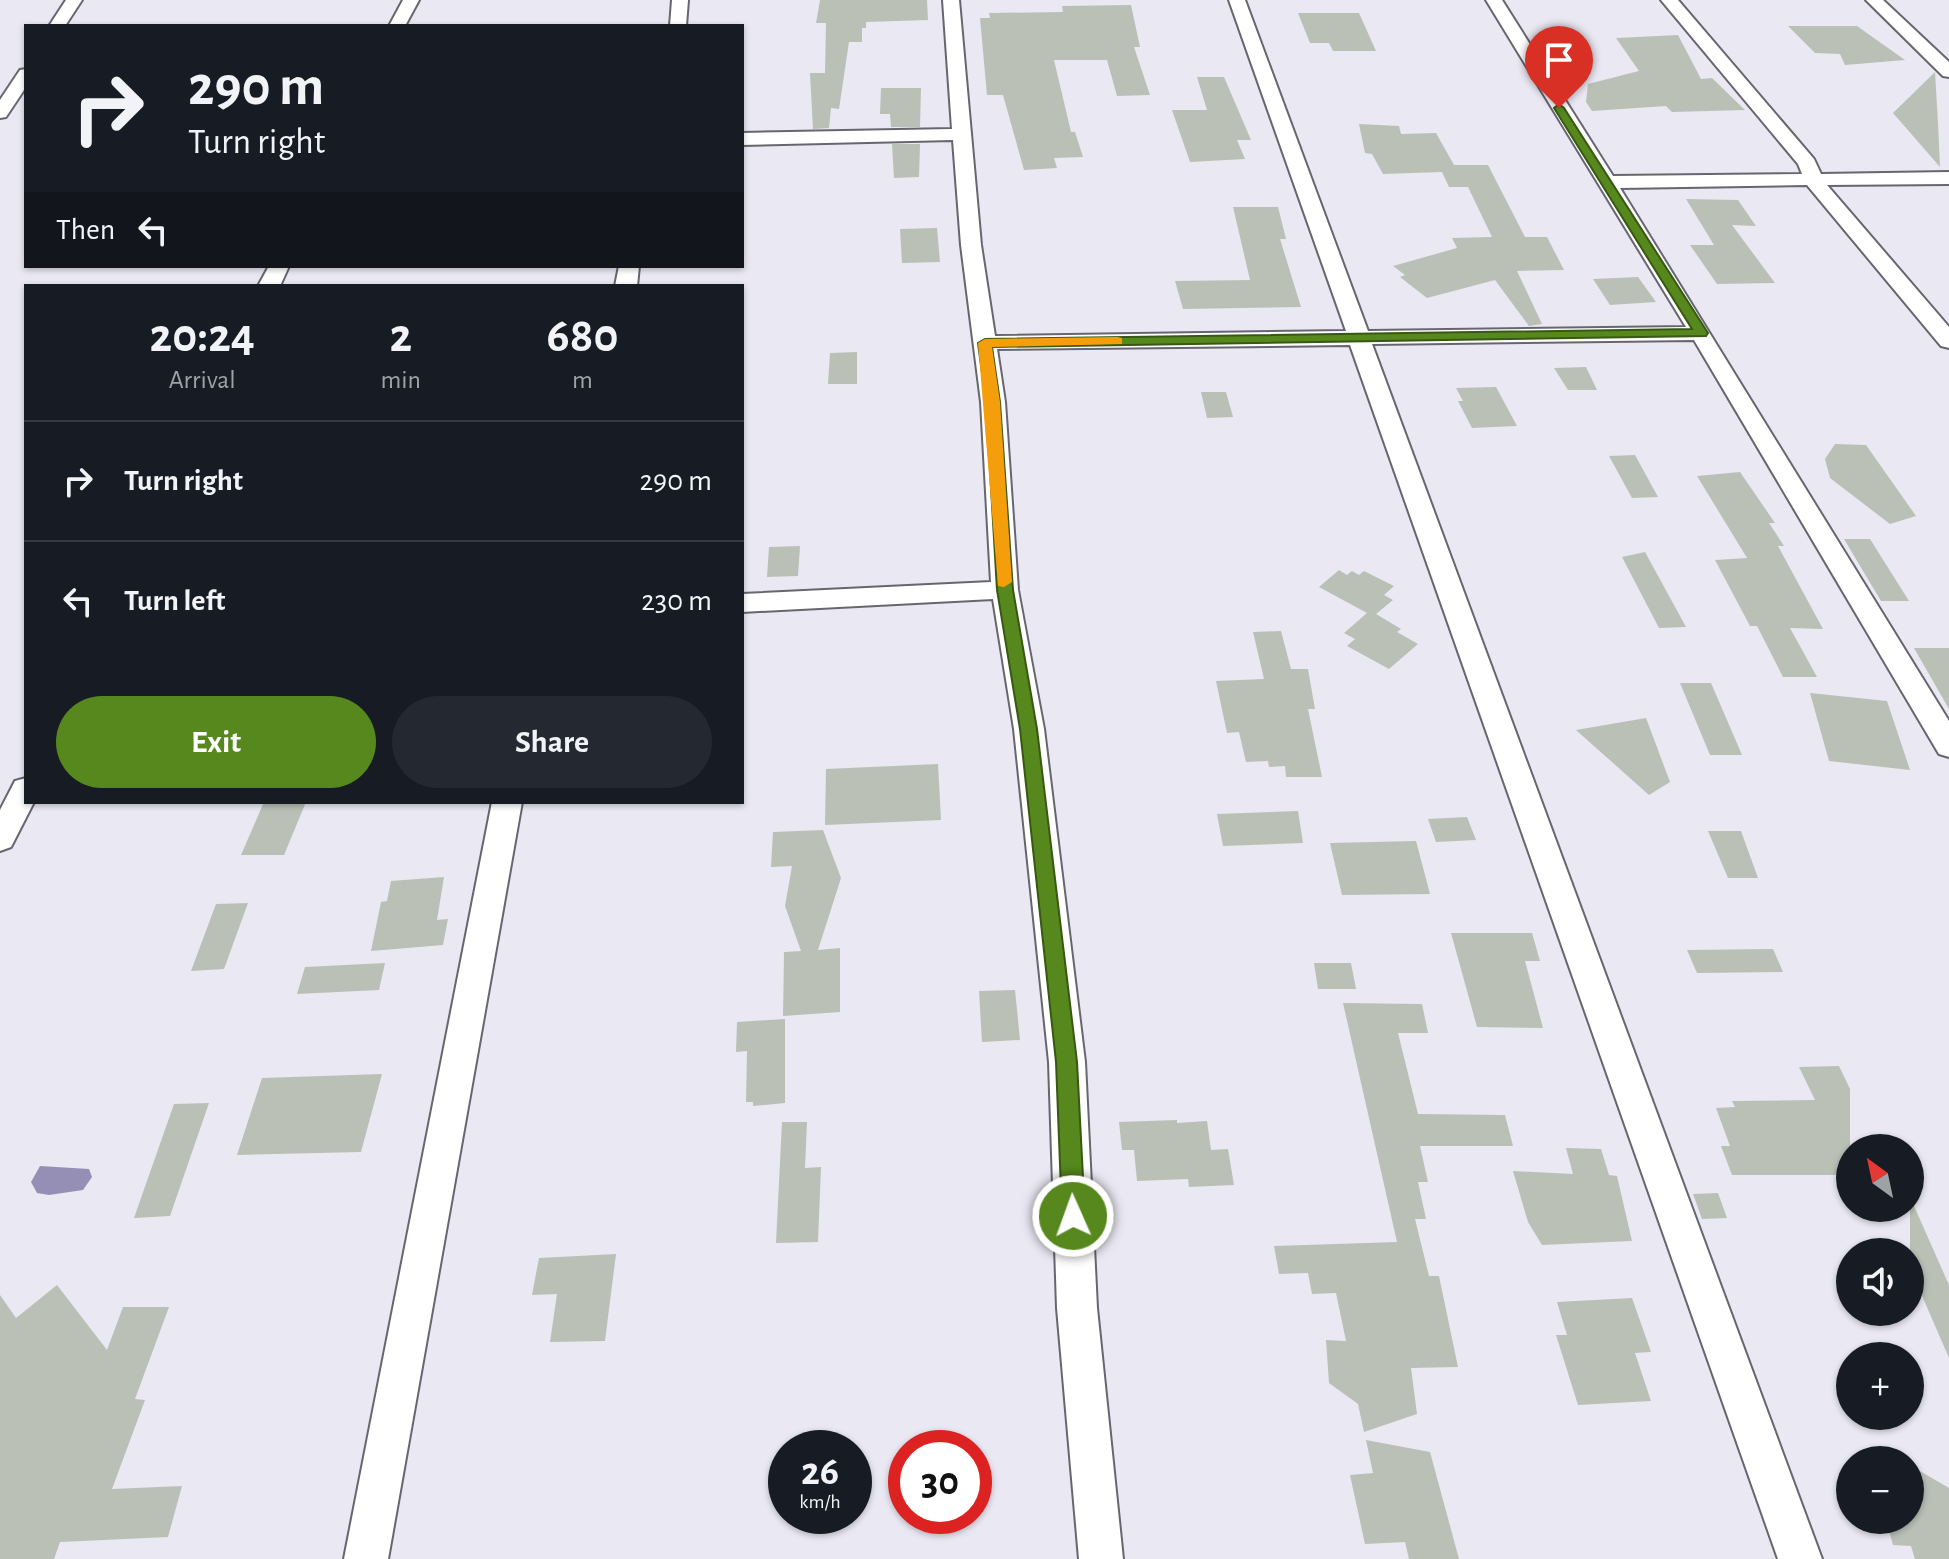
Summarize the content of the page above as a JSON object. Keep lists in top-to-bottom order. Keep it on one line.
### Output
{"north":"top left","page":{"turn":["290 m","Turn right"],"then":"Then","eta":["20:24","Arrival","2","min","680","m"],"list":[{"name":"Turn right","value":"290 m"},{"name":"Turn left","value":"230 m"}],"buttons":["Exit","Share"],"map_buttons":["+","−"],"speed":"26 km/h","limit":"30"}}
